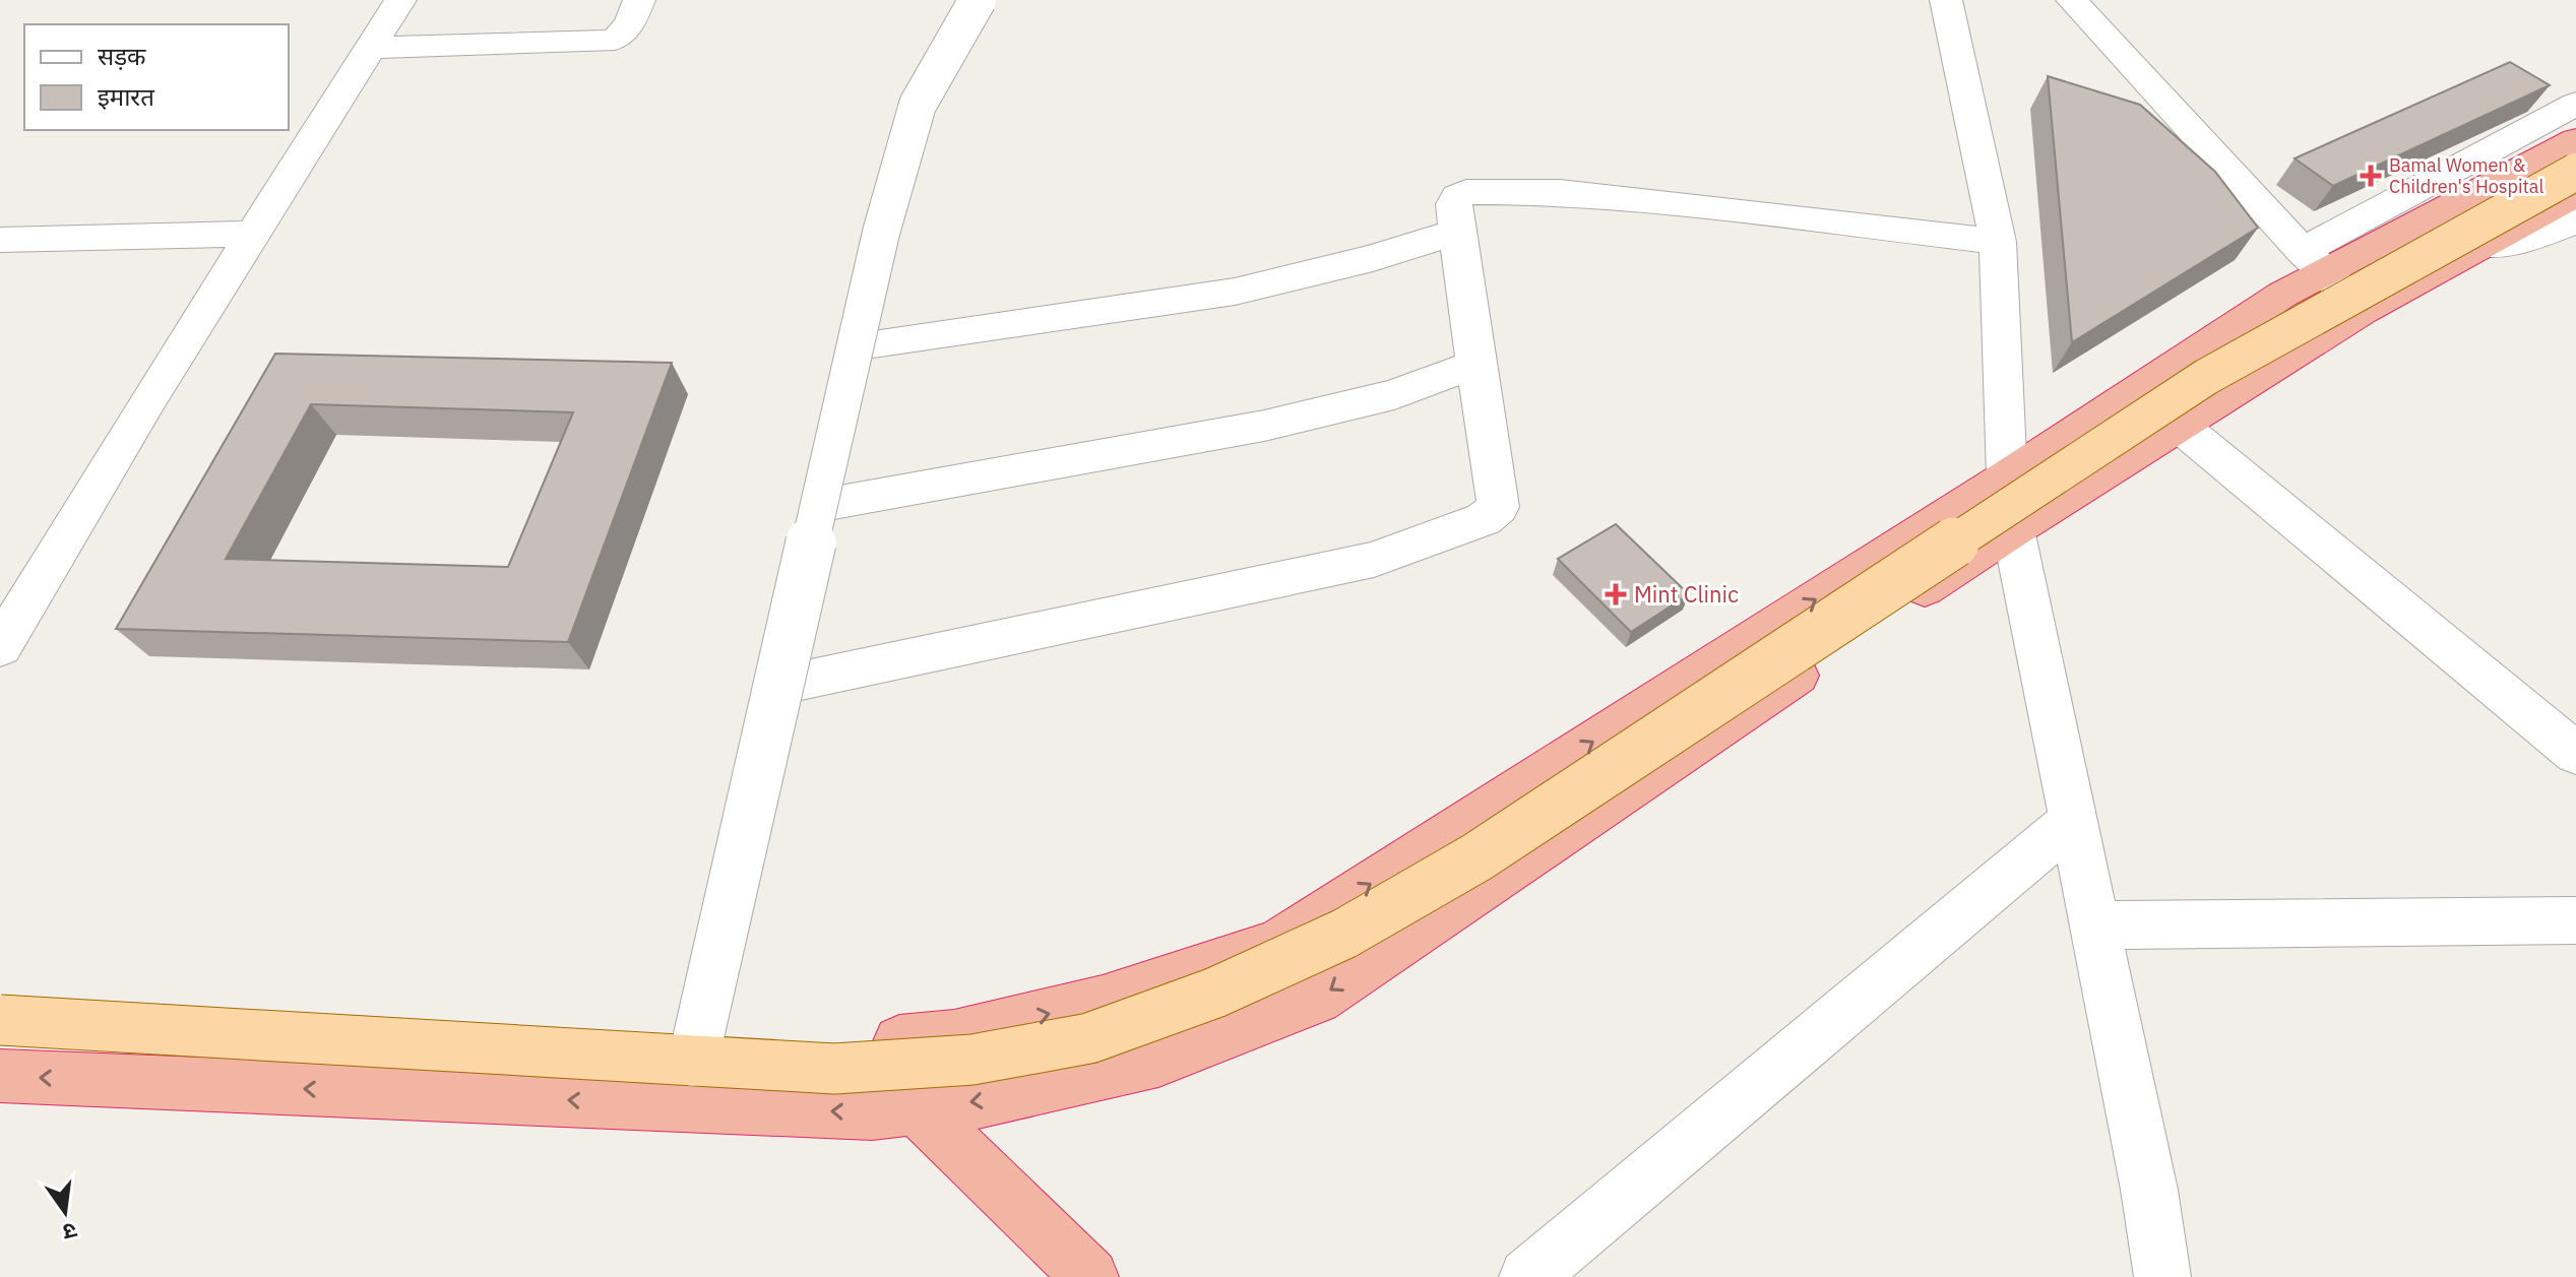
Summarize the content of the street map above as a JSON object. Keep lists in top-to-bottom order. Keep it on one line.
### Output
{"places":{"health":["Bamal Women & Children's Hospital","Mint Clinic"]},"legend":["सड़क","इमारत"],"north":"bottom"}
